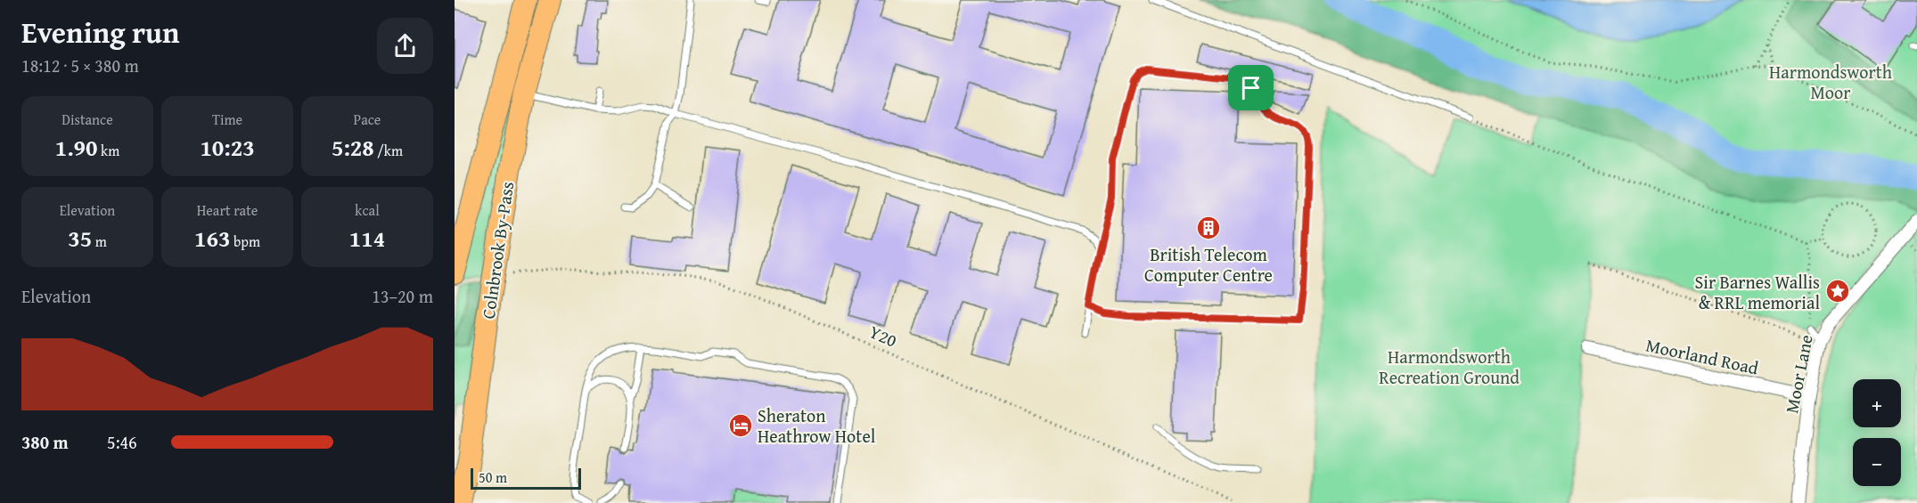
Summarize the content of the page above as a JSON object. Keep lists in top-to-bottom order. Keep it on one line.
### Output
{"streets":{"highway":["Colnbrook By-Pass"],"street":["Moorland Road","Moor Lane"],"path":["Y20"]},"crossings":[["Moorland Road","Moor Lane"]],"parks":["Harmondsworth Moor","Harmondsworth Recreation Ground"],"places":{"building":["British Telecom Computer Centre"],"place":["Sir Barnes Wallis & RRL memorial"],"hotel":["Sheraton Heathrow Hotel"]},"scale_bar":"50 m","page":{"heading":["Evening run","18:12 · 5 × 380 m"],"stats":[["Distance","1.90 km"],["Time","10:23"],["Pace","5:28 /km"],["Elevation","35 m"],["Heart rate","163 bpm"],["kcal","114"]],"chart":["Elevation","13–20 m"],"map_buttons":["+","−"],"list":[{"name":"380 m","note":"5:46"}],"scale":"50 m"}}
